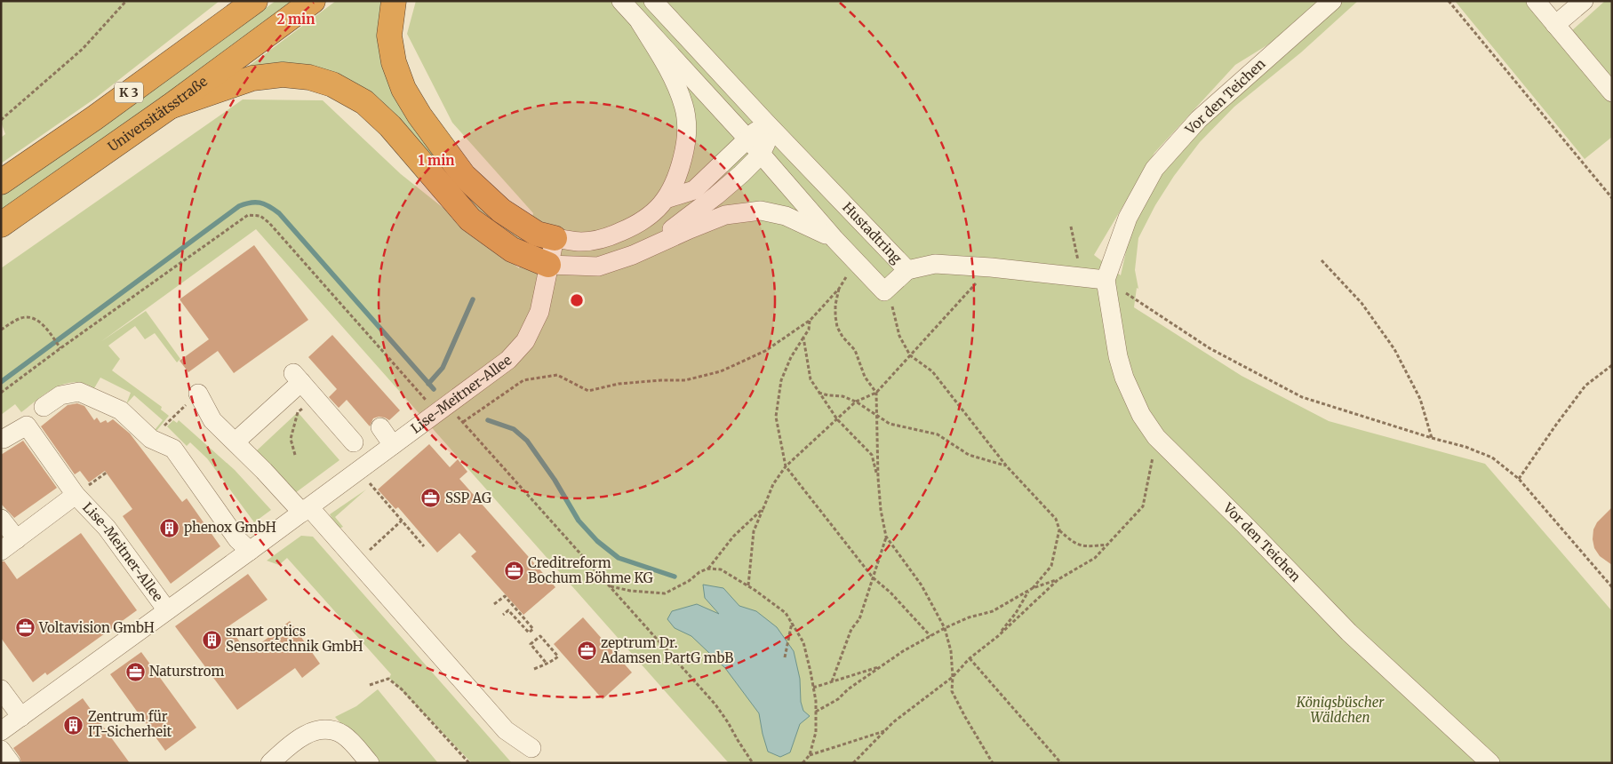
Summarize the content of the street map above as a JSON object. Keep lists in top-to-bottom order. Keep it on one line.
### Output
{"streets":{"highway":["K 3","Universitätsstraße"],"street":["Vor den Teichen","Hustadtring","Lise-Meitner-Allee"]},"parks":["Königsbüscher Wäldchen"],"places":{"office":["SSP AG","Creditreform Bochum Böhme KG","Voltavision GmbH","zeptrum Dr. Adamsen PartG mbB","Naturstrom"],"building":["phenox GmbH","smart optics Sensortechnik GmbH","Zentrum für IT-Sicherheit"]},"rings":["2 min","1 min"]}
